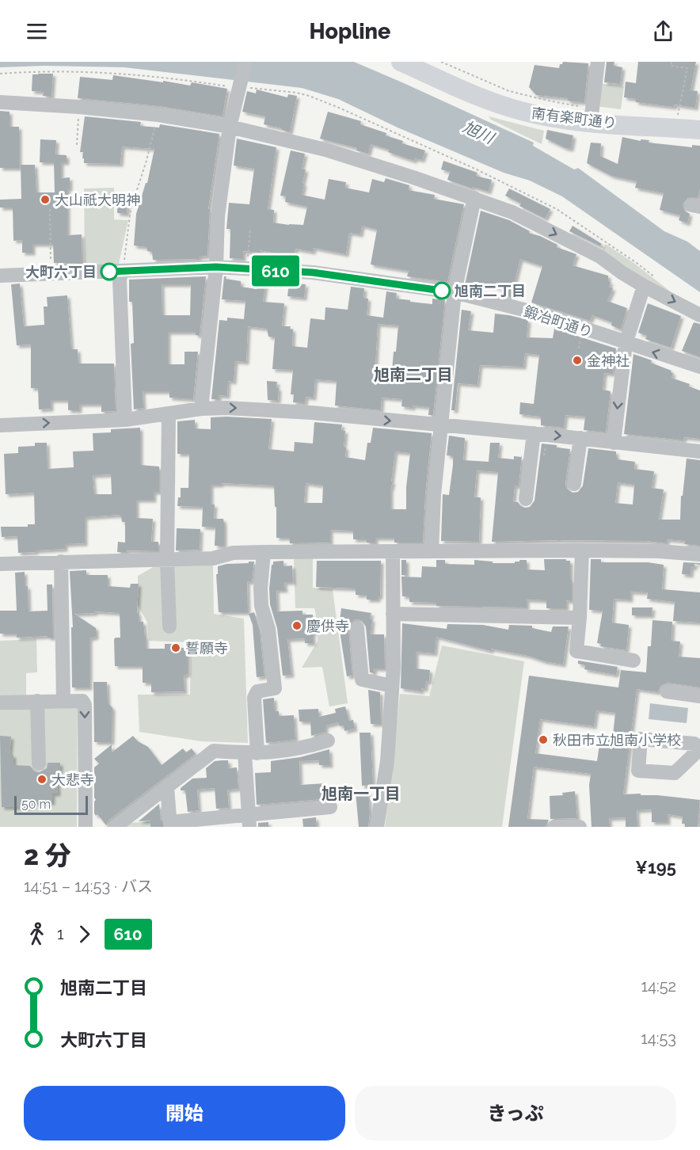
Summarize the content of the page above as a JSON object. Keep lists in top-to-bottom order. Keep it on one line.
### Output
{"streets":{"main road":["南有楽町通り"],"street":["鍛冶町通り"]},"districts":["旭南二丁目","旭南一丁目"],"water":["旭川"],"places":["大山祇大明神","大町六丁目","旭南二丁目","金神社","慶供寺","誓願寺","秋田市立旭南小学校","大悲寺"],"lines":["bus line 610"],"scale_bar":"50 m","page":{"header":"Hopline","on_map":"610","scale":"50 m","heading":["2 分","14:51 – 14:53 · バス","¥195"],"legs":["1","610"],"list":[{"name":"旭南二丁目","value":"14:52"},{"name":"大町六丁目","value":"14:53"}],"buttons":["開始","きっぷ"]}}
